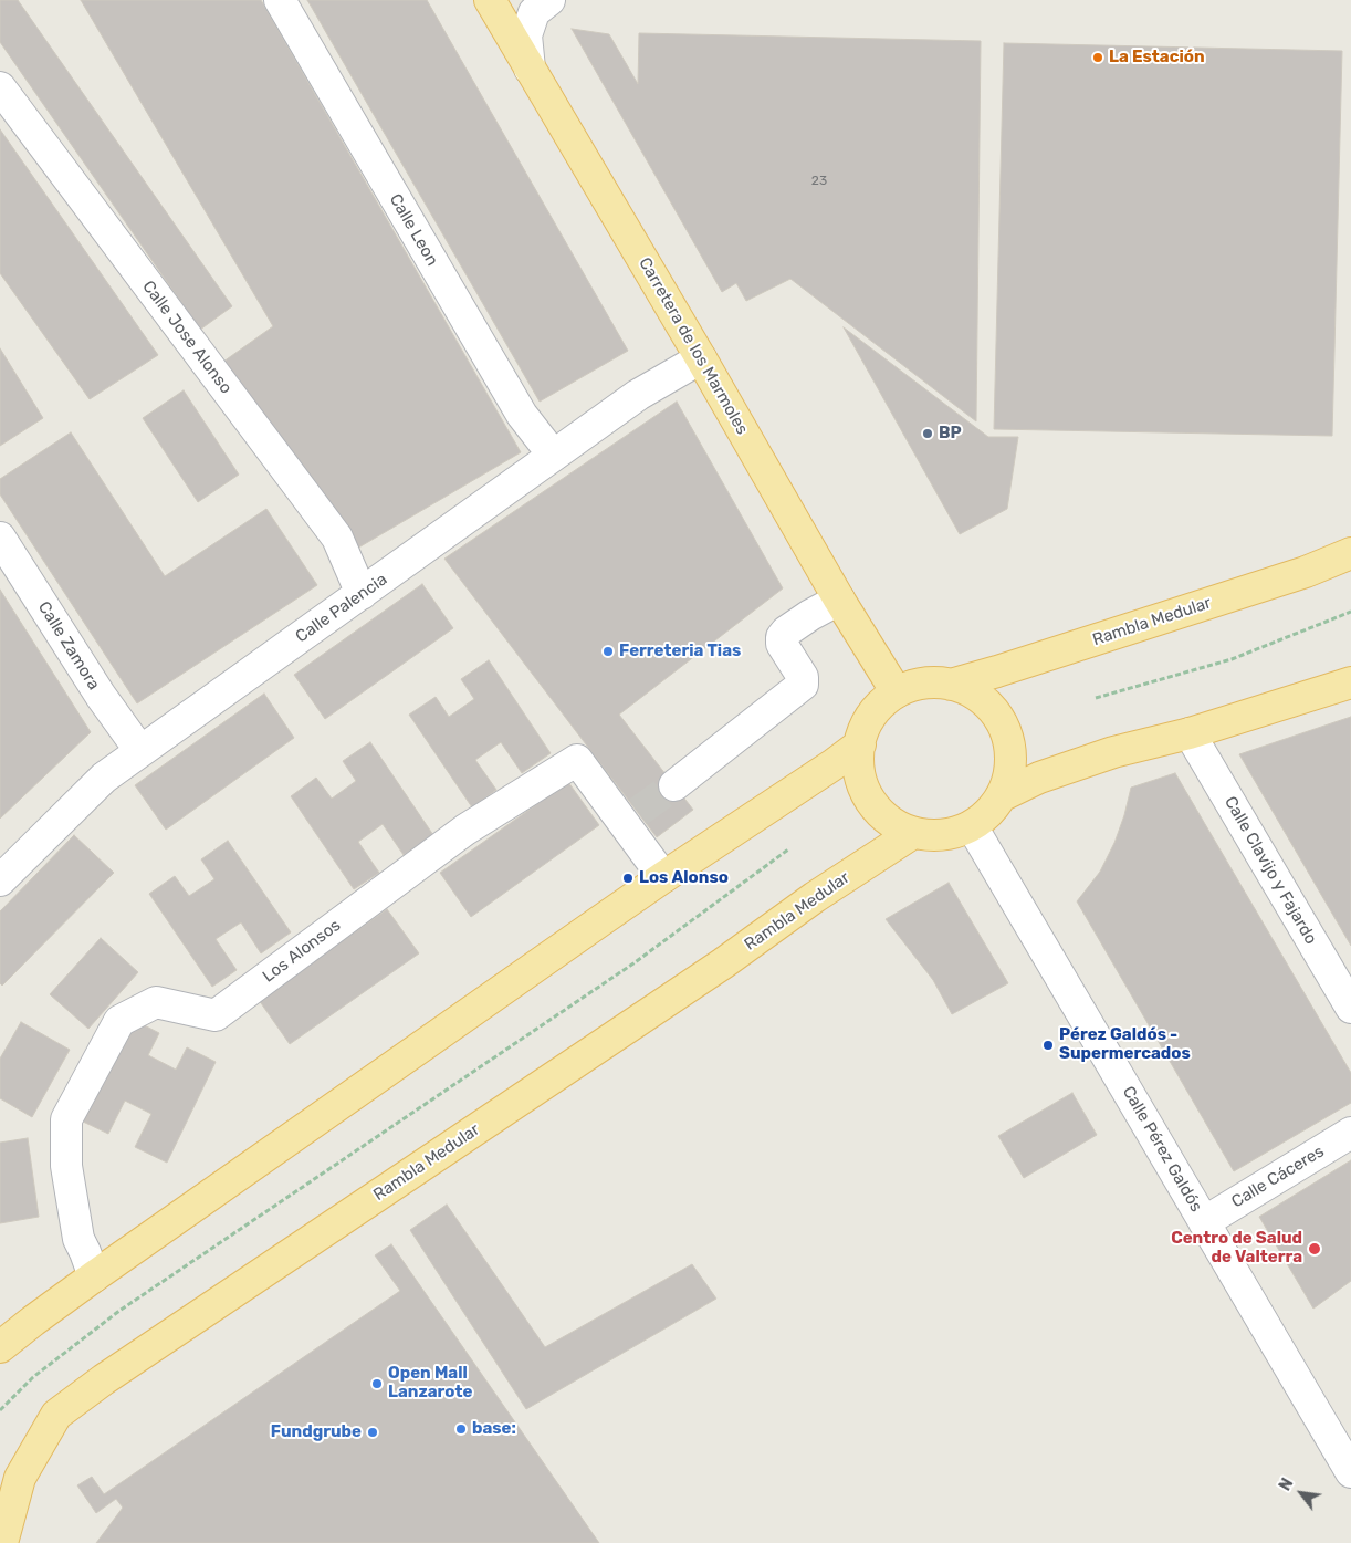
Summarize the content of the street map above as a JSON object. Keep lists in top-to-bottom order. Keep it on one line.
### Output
{"streets":{"main road":["Carretera de los Marmoles","Rambla Medular"],"street":["Calle Leon","Calle Jose Alonso","Calle Palencia","Calle Zamora","Calle Clavijo y Fajardo","Los Alonsos","Calle Pérez Galdós","Calle Cáceres"]},"crossings":[["Calle Leon","Calle Palencia"],["Calle Jose Alonso","Calle Palencia"],["Carretera de los Marmoles","Calle Palencia"],["Carretera de los Marmoles","Rambla Medular"],["Carretera de los Marmoles","Calle Pérez Galdós"],["Calle Palencia","Calle Zamora"],["Rambla Medular","Calle Pérez Galdós"],["Calle Pérez Galdós","Calle Cáceres"]],"places":["La Estación","BP","Ferreteria Tias","Los Alonso","Pérez Galdós - Supermercados","Centro de Salud de Valterra","Open Mall Lanzarote","base:","Fundgrube"],"house_numbers":["23"],"north":"top left"}
